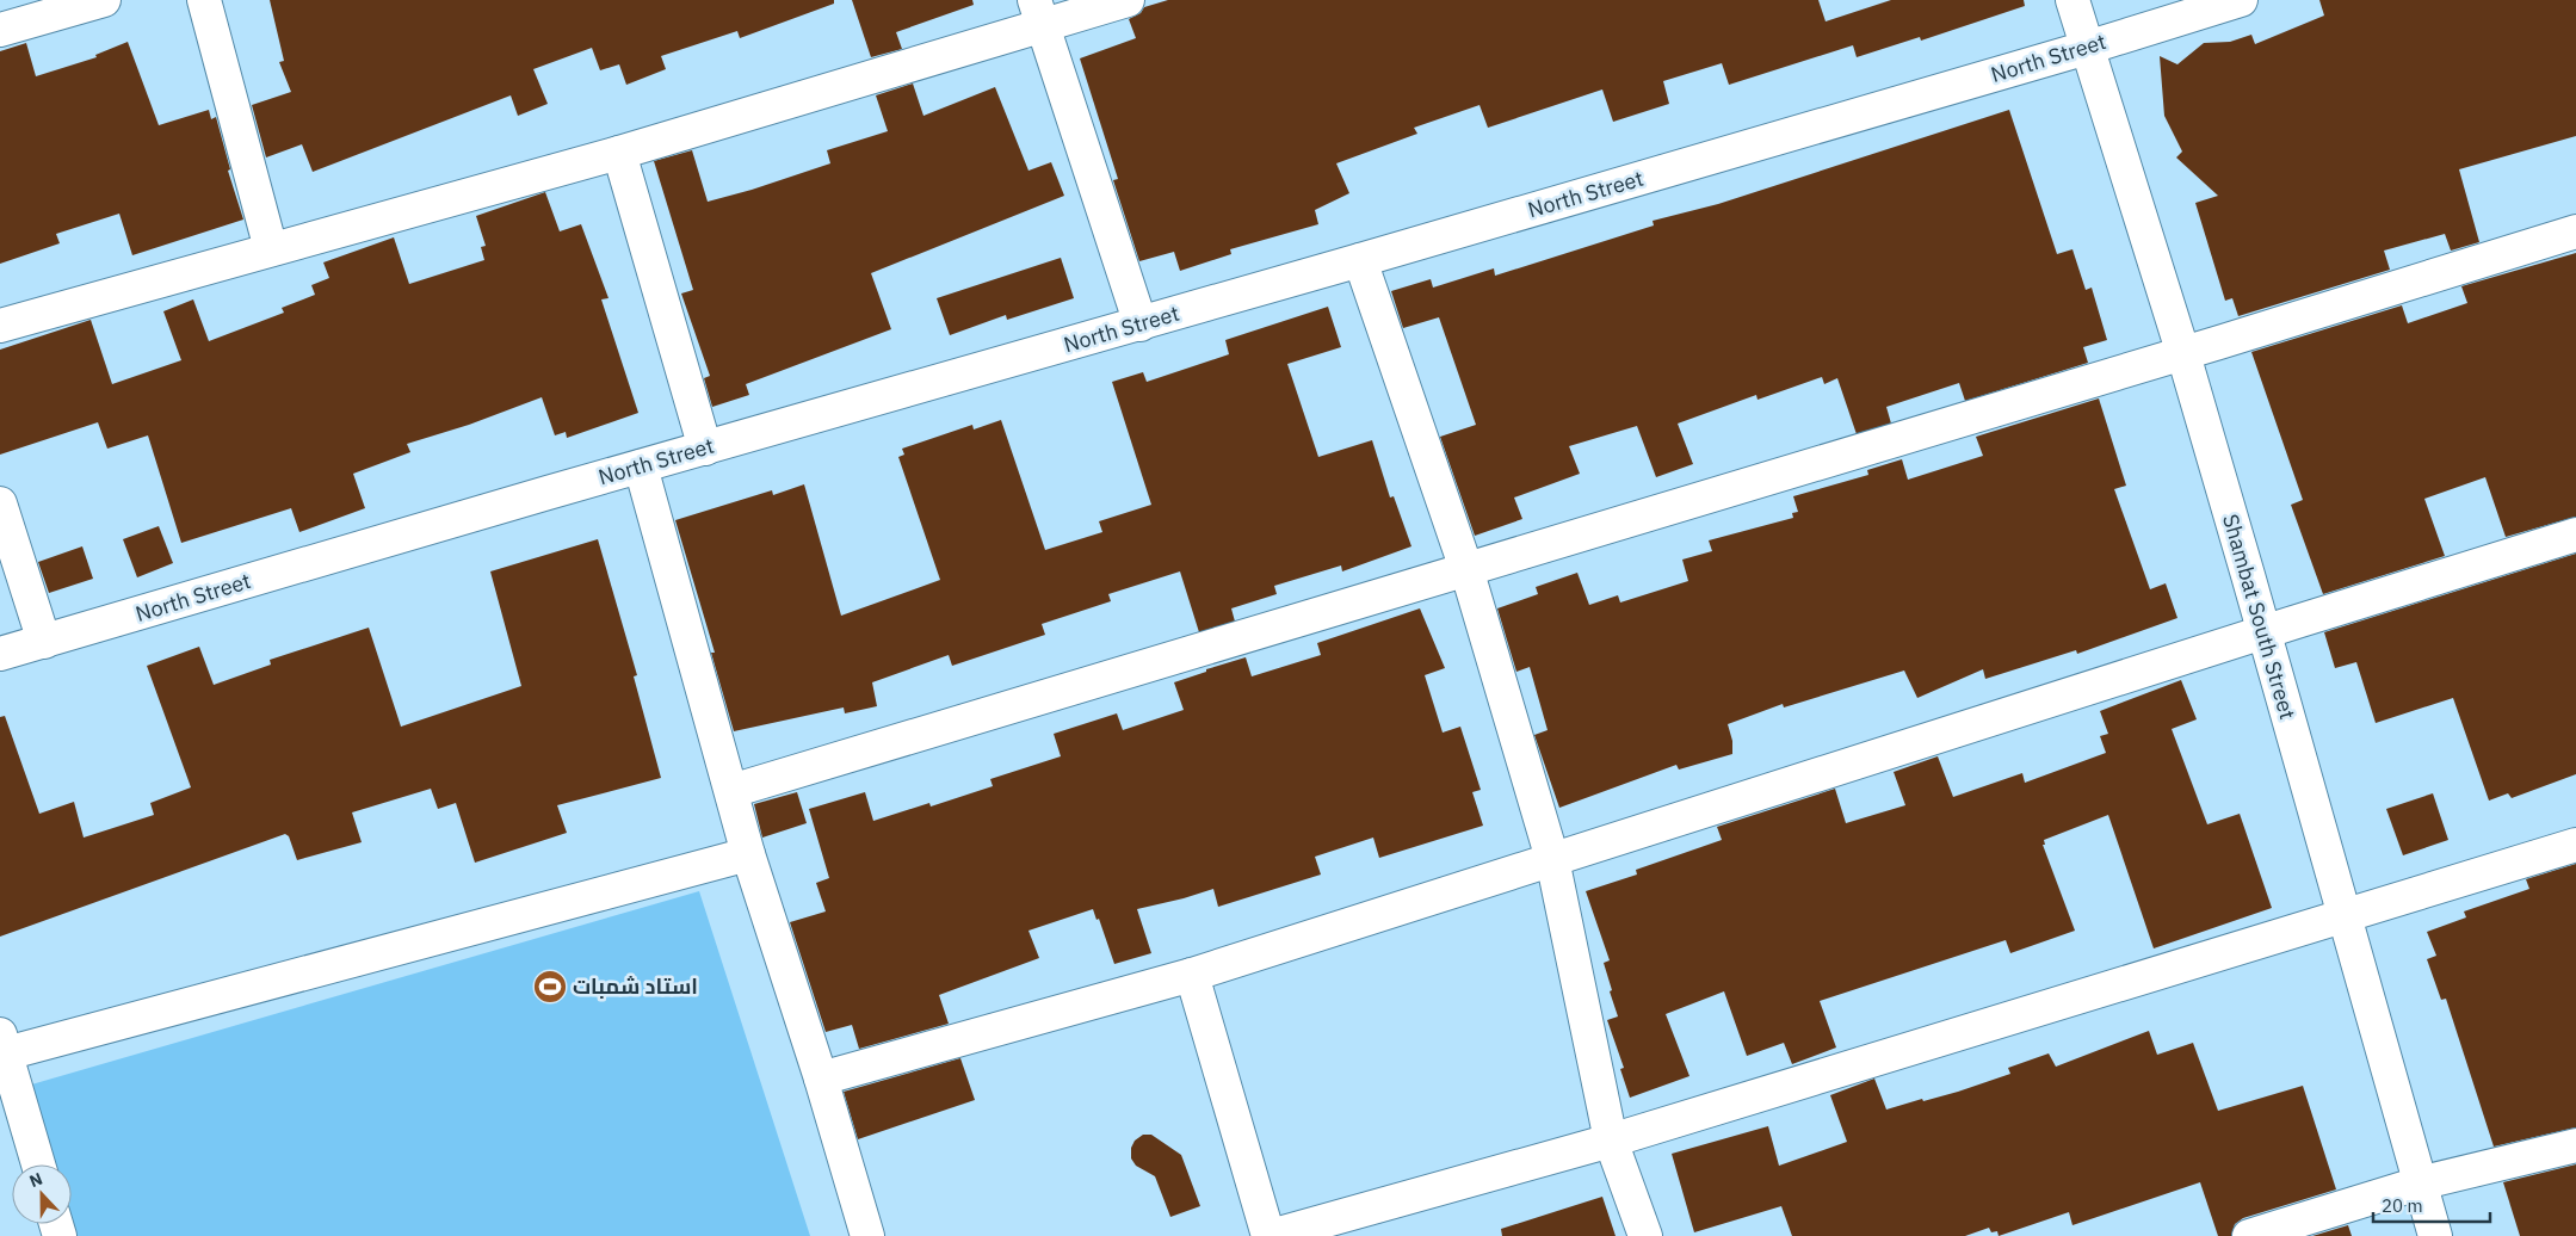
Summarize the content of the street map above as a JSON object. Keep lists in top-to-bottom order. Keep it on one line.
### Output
{"streets":{"street":["North Street","Shambat South Street"]},"crossings":[["North Street","Shambat South Street"]],"places":{"sports":["استاد شمبات"]},"scale_bar":"20 m","north":"top"}
